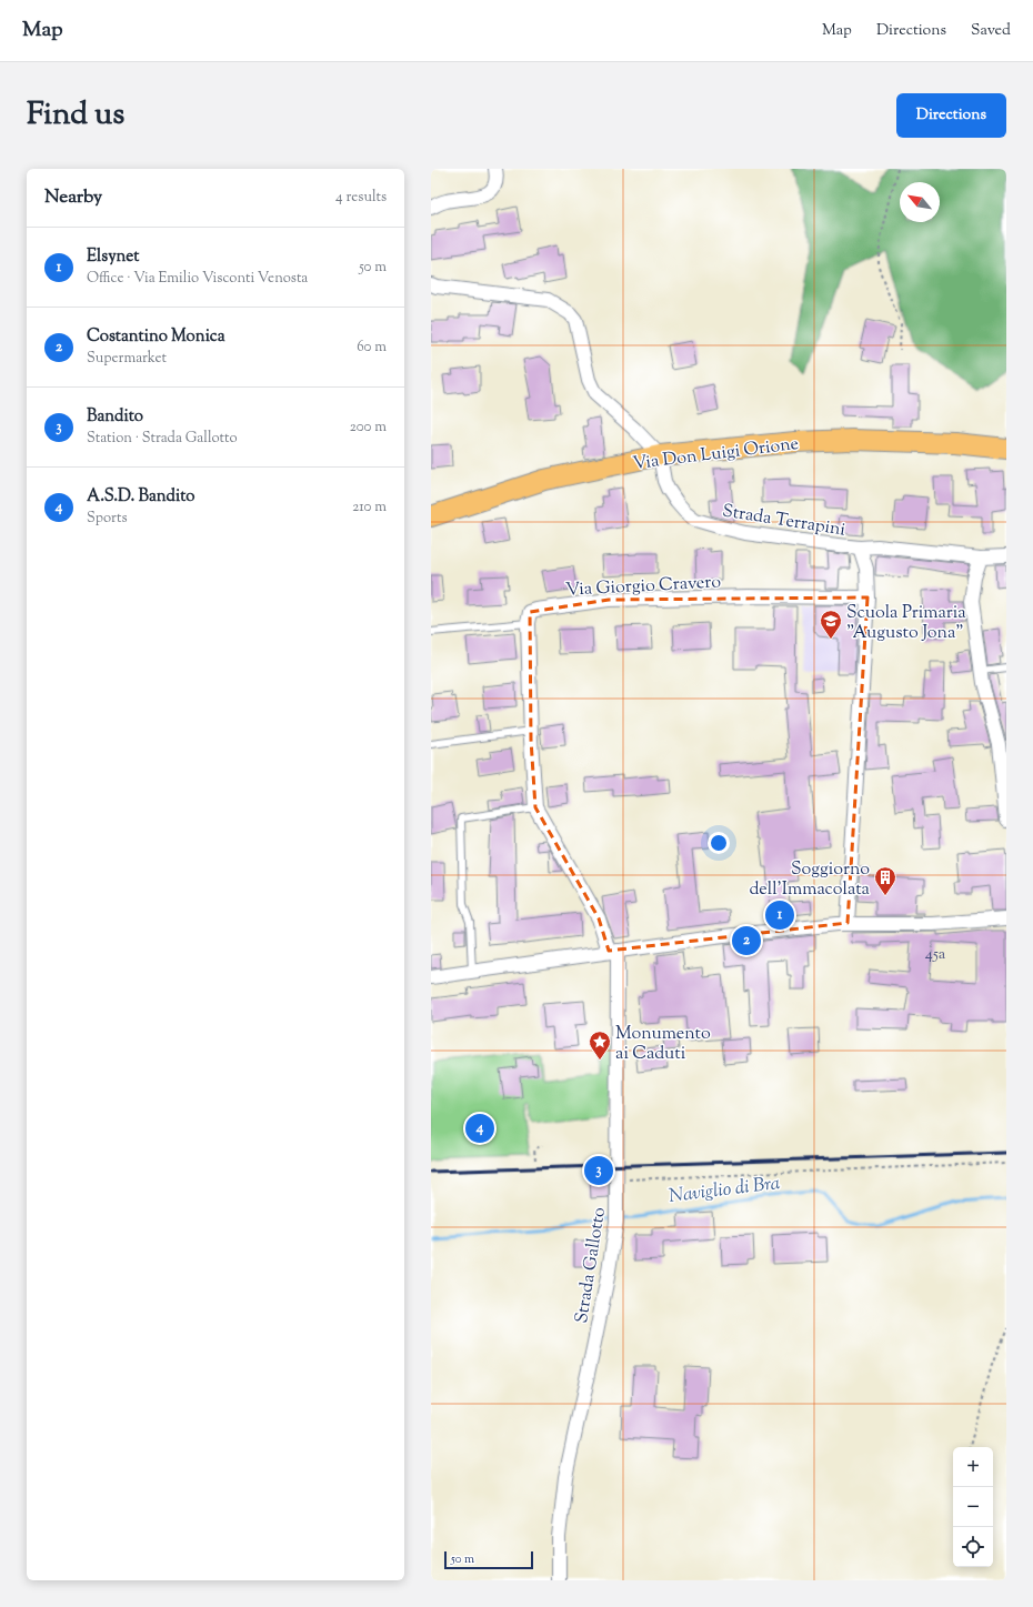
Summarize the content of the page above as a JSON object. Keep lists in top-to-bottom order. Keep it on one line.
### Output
{"streets":{"main road":["Via Don Luigi Orione"],"street":["Strada Terrapini","Via Giorgio Cravero","Strada Gallotto"]},"crossings":[["Via Don Luigi Orione","Strada Terrapini"],["Strada Terrapini","Via Giorgio Cravero"]],"water":["Naviglio di Bra"],"places":{"school or university":["Scuola Primaria \"Augusto Jona\""],"building":["Soggiorno dell'Immacolata"],"place":["Monumento ai Caduti"]},"house_numbers":["45a"],"scale_bar":"50 m","north":"top left","page":{"header":"Map","nav":["Map","Directions","Saved"],"title":"Find us","buttons":"Directions","heading":["Nearby","4 results"],"list":[{"mark":"1","name":"Elsynet","note":"Office · Via Emilio Visconti Venosta","value":"50 m"},{"mark":"2","name":"Costantino Monica","note":"Supermarket","value":"60 m"},{"mark":"3","name":"Bandito","note":"Station · Strada Gallotto","value":"200 m"},{"mark":"4","name":"A.S.D. Bandito","note":"Sports","value":"210 m"}],"pins":["1","2","4","3"],"map_buttons":["+","−"],"scale":"50 m"}}
